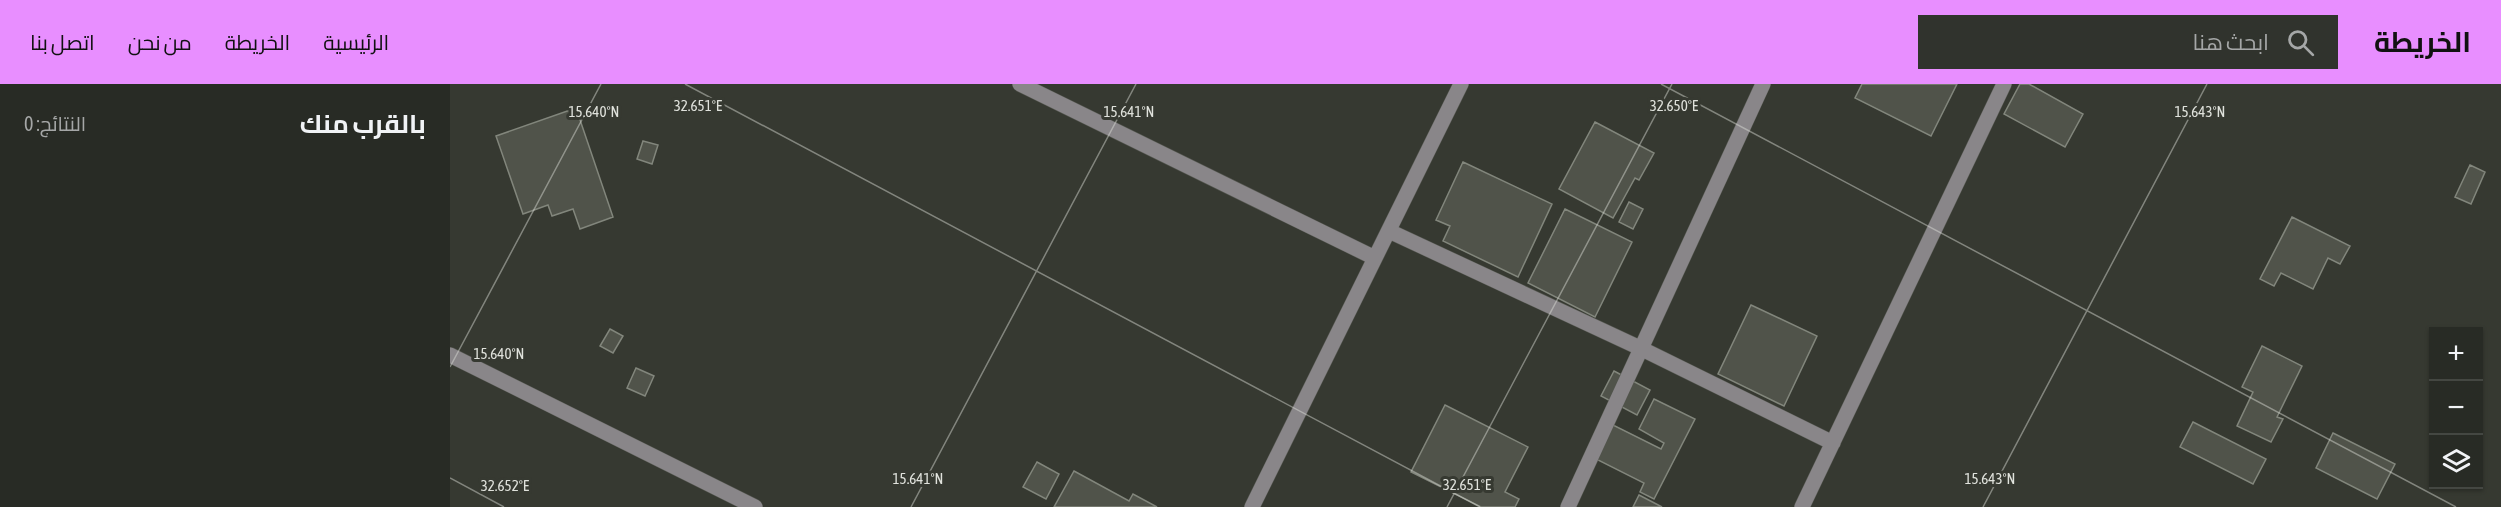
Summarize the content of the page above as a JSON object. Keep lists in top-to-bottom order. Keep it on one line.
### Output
{"page":{"header":"الخريطة","search":"ابحث هنا","nav":["الرئيسية","الخريطة","من نحن","اتصل بنا"],"heading":["بالقرب منك","النتائج: 0"],"map_buttons":["+","−"]},"coordinates":["32.651°E","32.650°E","15.640°N","15.641°N","15.643°N","32.652°E"]}
